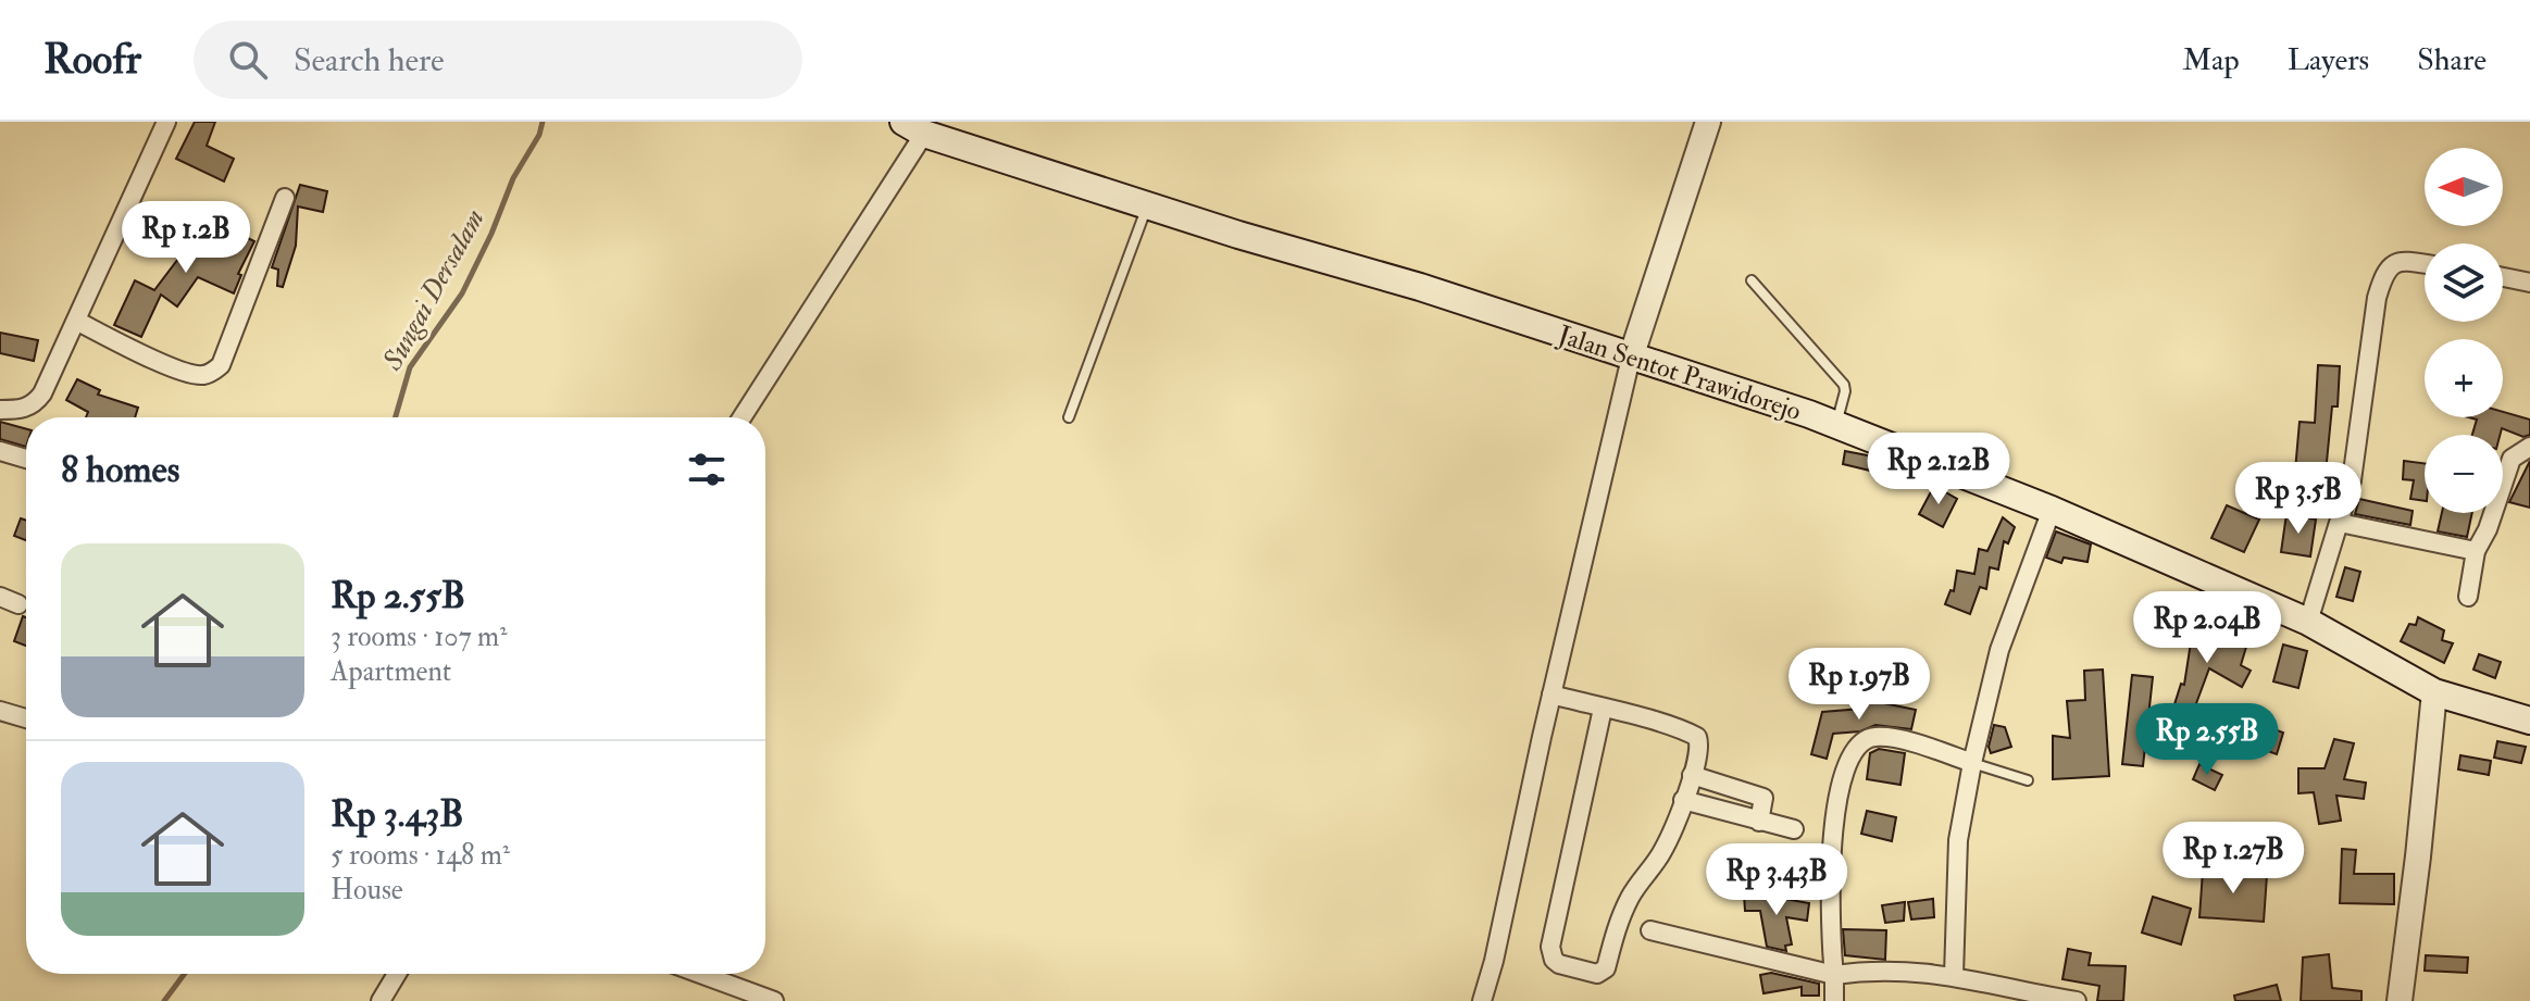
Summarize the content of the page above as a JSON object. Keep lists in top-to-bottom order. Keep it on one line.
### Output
{"streets":{"main road":["Jalan Sentot Prawidorejo"]},"water":["Sungai Dersalam"],"north":"left","page":{"header":"Roofr","search":"Search here","nav":["Map","Layers","Share"],"map_buttons":["+","−"],"price":["Rp 1.2B","Rp 2.12B","Rp 3.5B","Rp 2.04B","Rp 1.97B","Rp 2.55B","Rp 1.27B","Rp 3.43B"],"heading":"8 homes","list":[{"name":"Rp 2.55B","note":"3 rooms · 107 m² · Apartment"},{"name":"Rp 3.43B","note":"5 rooms · 148 m² · House"}]}}
